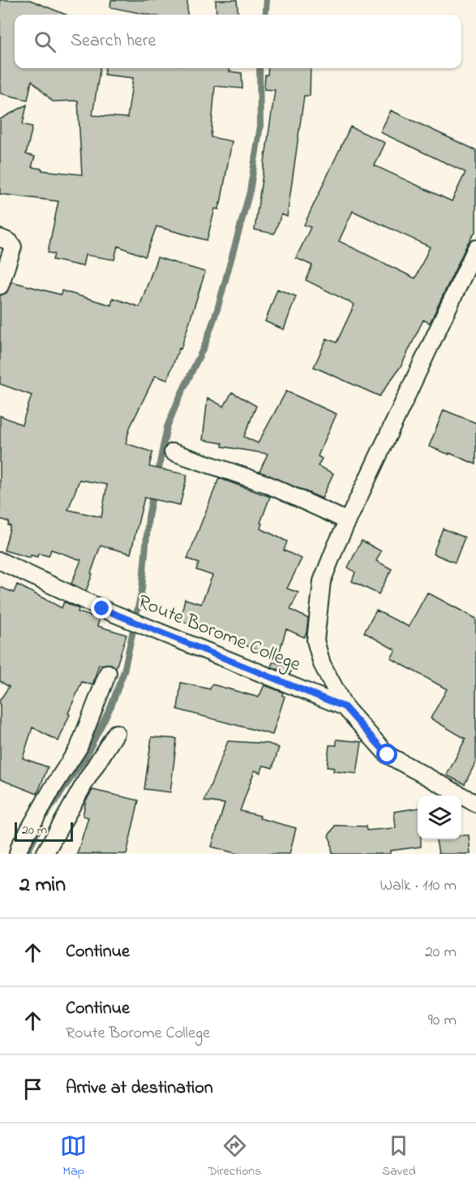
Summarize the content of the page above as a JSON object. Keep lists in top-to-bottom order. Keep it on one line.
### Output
{"streets":{"street":["Route Borome College"]},"scale_bar":"20 m","page":{"search":"Search here","scale":"20 m","heading":["2 min","Walk · 110 m"],"list":[["Continue","20 m"],["Continue","Route Borome College","90 m"],"Arrive at destination"],"nav":["Map","Directions","Saved"]}}
